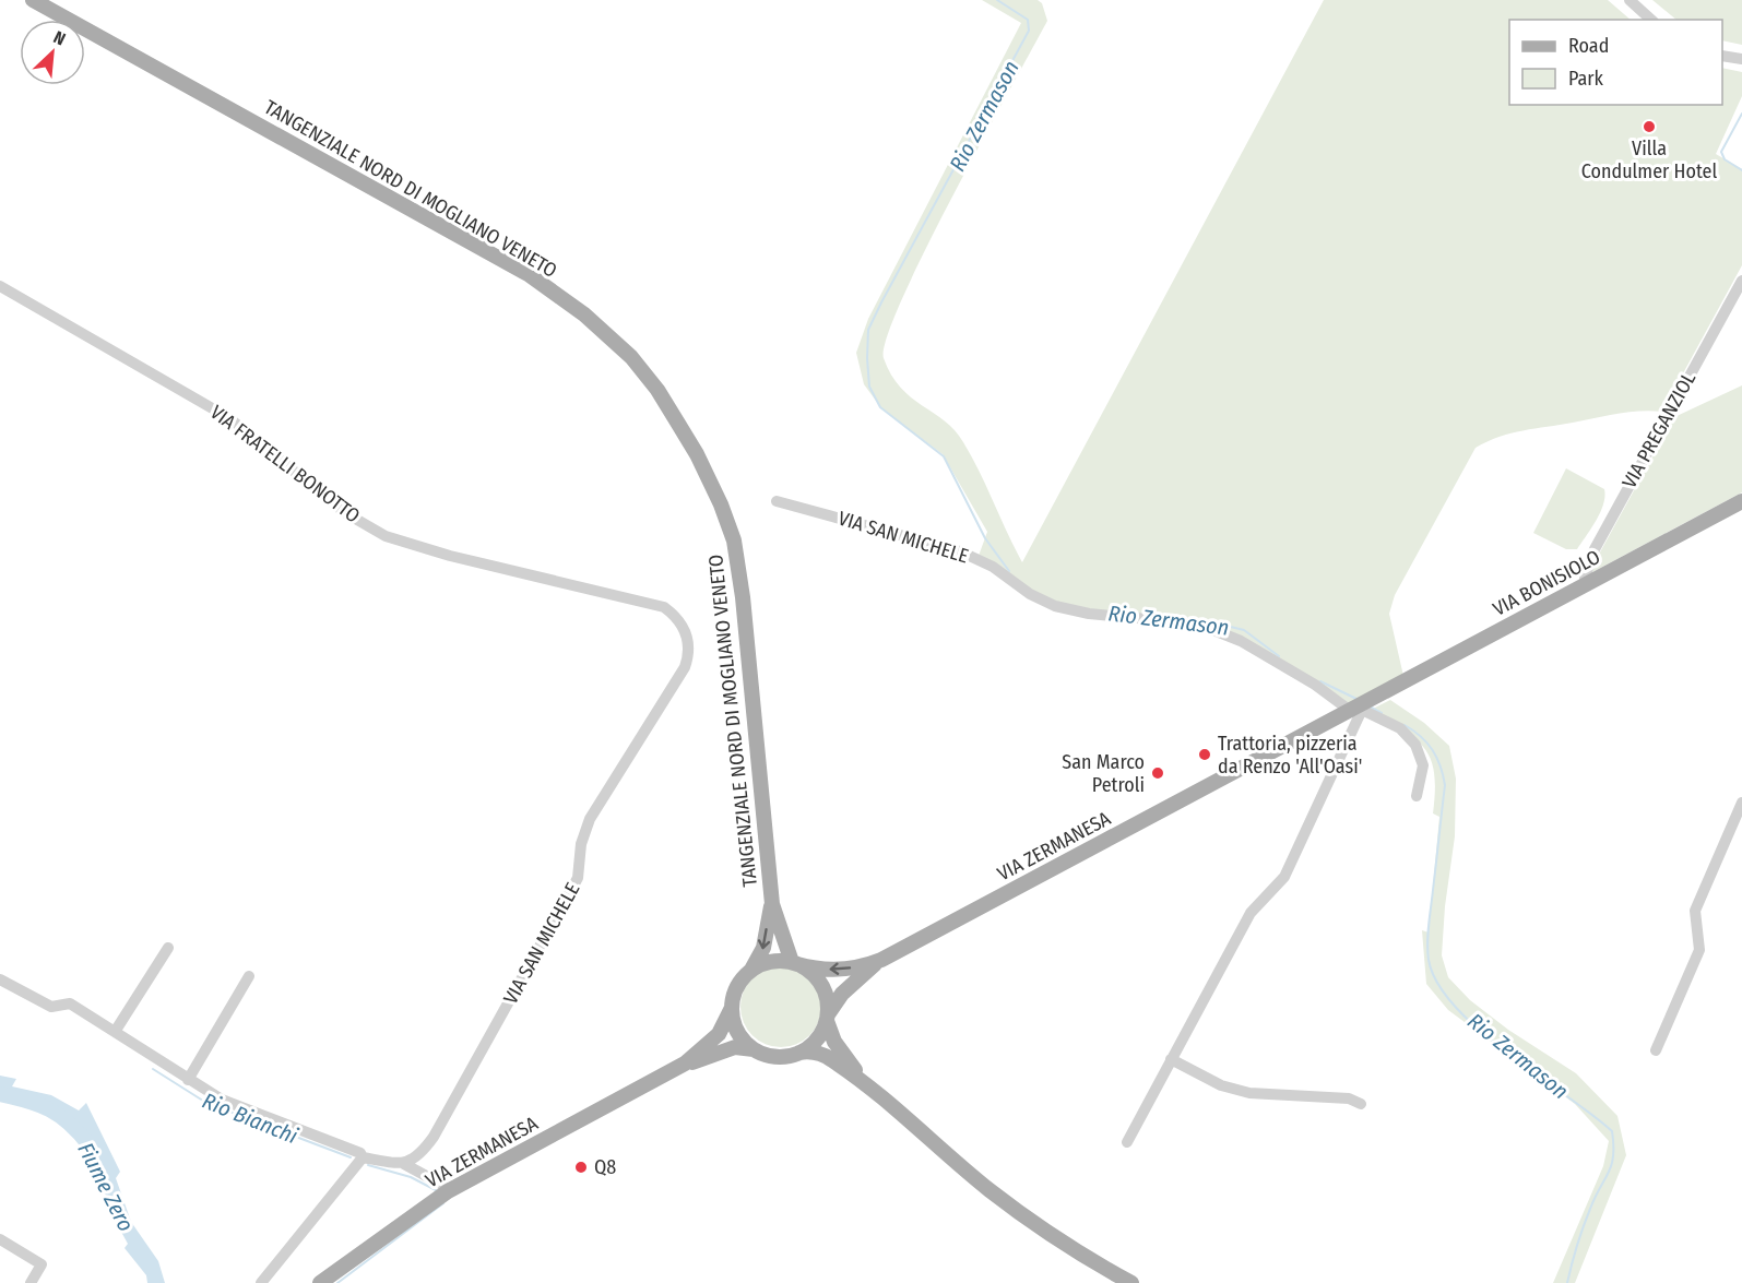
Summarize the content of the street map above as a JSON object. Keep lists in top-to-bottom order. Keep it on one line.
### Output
{"streets":{"main road":["TANGENZIALE NORD DI MOGLIANO VENETO","VIA BONISIOLO","VIA ZERMANESA"],"street":["VIA PREGANZIOL","VIA FRATELLI BONOTTO","VIA SAN MICHELE"]},"crossings":[["TANGENZIALE NORD DI MOGLIANO VENETO","VIA ZERMANESA"],["VIA PREGANZIOL","VIA BONISIOLO"],["VIA FRATELLI BONOTTO","VIA SAN MICHELE"],["VIA SAN MICHELE","VIA BONISIOLO"],["VIA SAN MICHELE","VIA ZERMANESA"],["VIA BONISIOLO","VIA ZERMANESA"]],"water":["Rio Zermason","Rio Bianchi","Fiume Zero"],"places":["Villa Condulmer Hotel","Trattoria, pizzeria da Renzo 'All'Oasi'","San Marco Petroli","Q8"],"legend":["Road","Park"],"north":"top right"}
